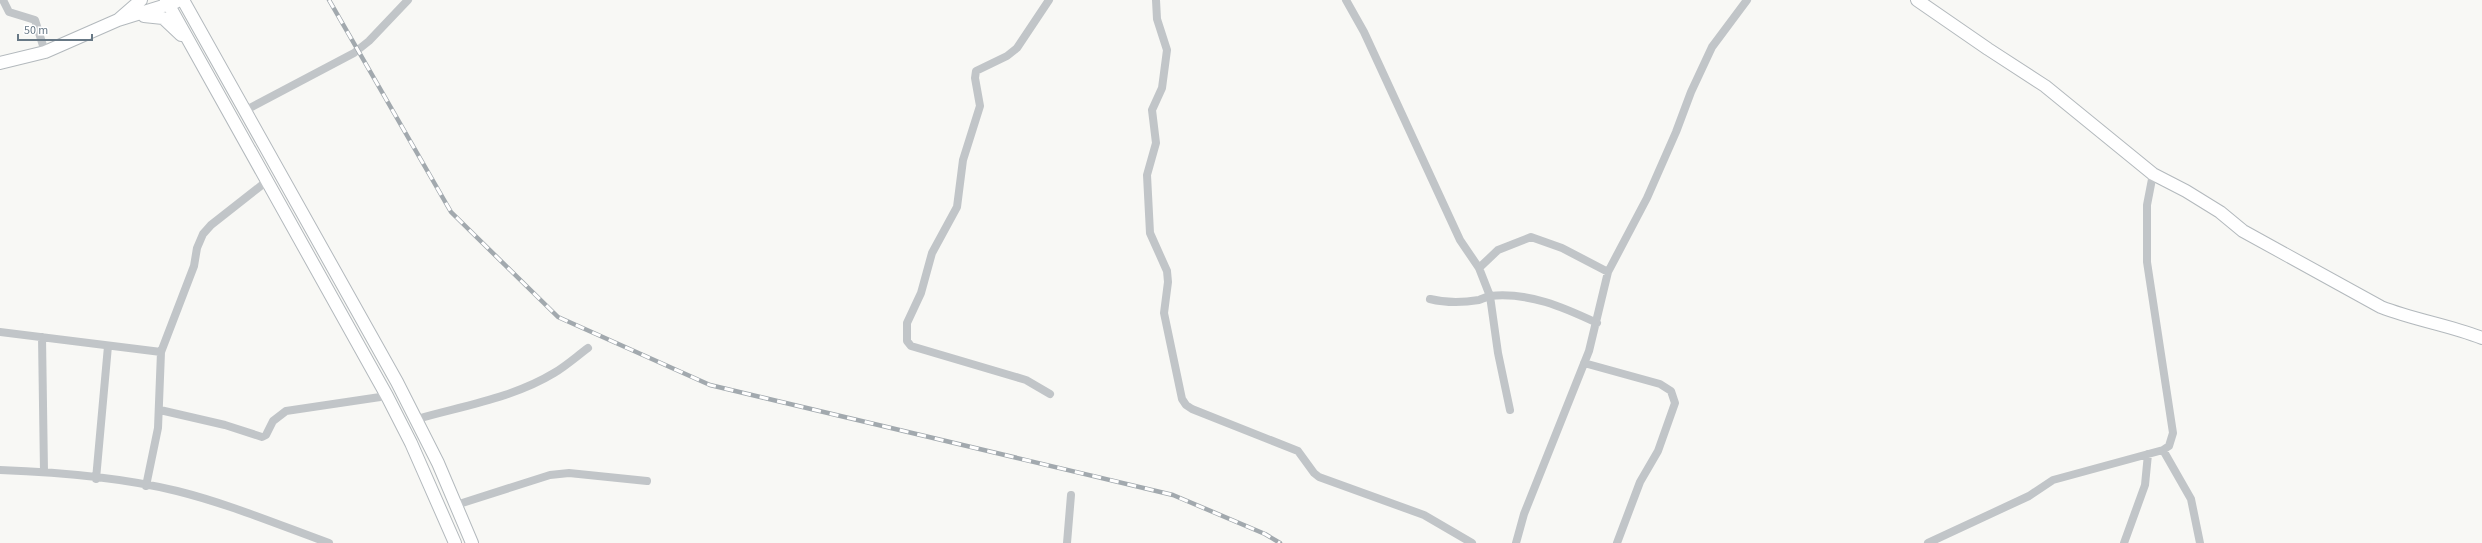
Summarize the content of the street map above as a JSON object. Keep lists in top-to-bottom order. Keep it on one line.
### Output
{"scale_bar":"50 m"}
